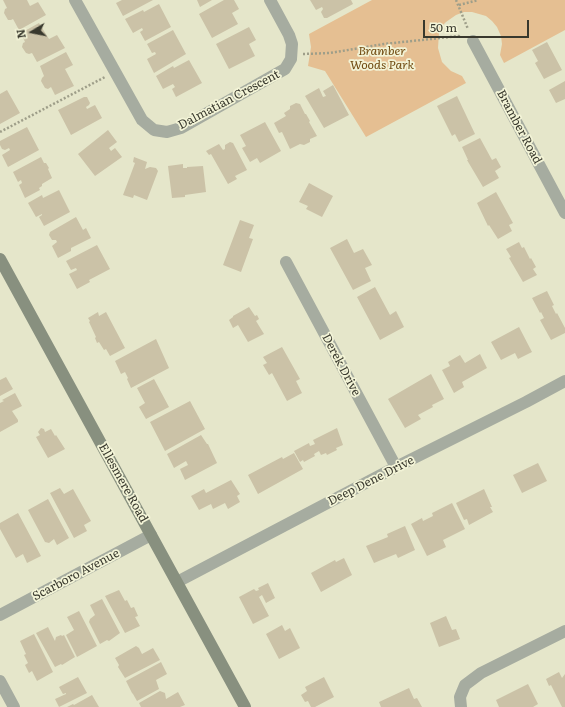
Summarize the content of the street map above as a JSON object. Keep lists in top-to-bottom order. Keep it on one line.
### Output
{"streets":{"main road":["Ellesmere Road"],"street":["Dalmatian Crescent","Bramber Road","Derek Drive","Deep Dene Drive","Scarboro Avenue"]},"crossings":[["Derek Drive","Deep Dene Drive"],["Deep Dene Drive","Ellesmere Road"],["Ellesmere Road","Scarboro Avenue"]],"parks":["Bramber Woods Park"],"scale_bar":"50 m","north":"left"}
